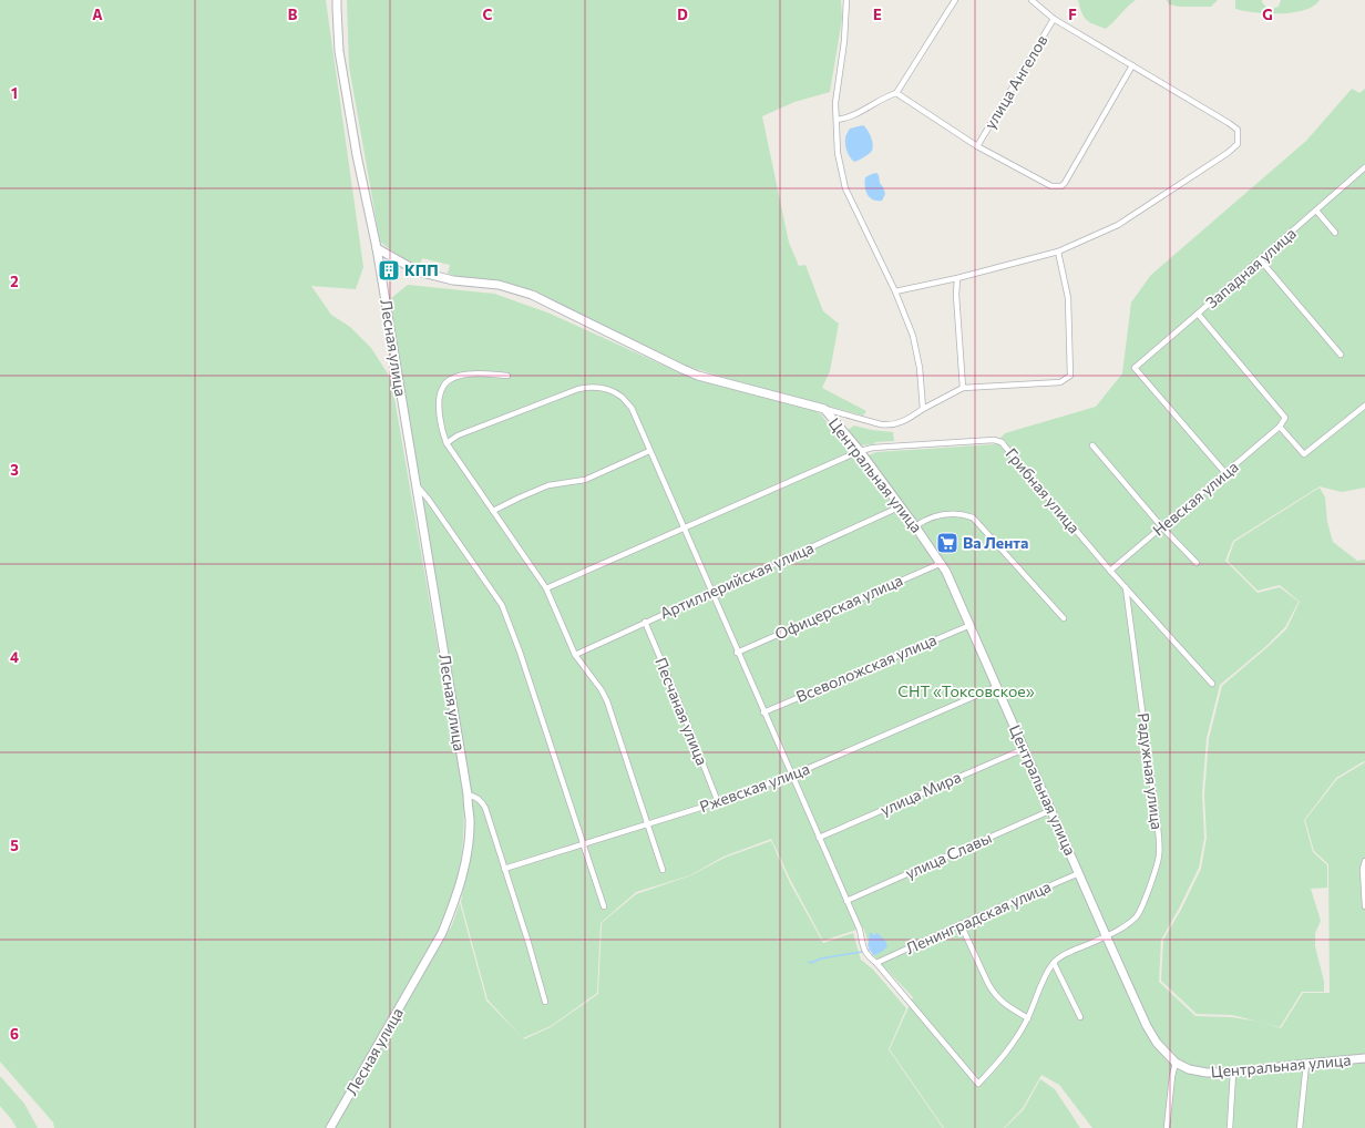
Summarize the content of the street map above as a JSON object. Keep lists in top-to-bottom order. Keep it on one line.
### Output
{"streets":{"street":["улица Ангелов","Западная улица","Лесная улица","Центральная улица","Грибная улица","Невская улица","Артиллерийская улица","Офицерская улица","Всеволожская улица","Песчаная улица","Радужная улица","Ржевская улица","улица Мира","улица Славы","Ленинградская улица"]},"crossings":[["Западная улица","Невская улица"],["Лесная улица","Центральная улица"],["Центральная улица","Грибная улица"],["Центральная улица","Артиллерийская улица"],["Центральная улица","Офицерская улица"],["Центральная улица","Всеволожская улица"],["Центральная улица","Радужная улица"],["Центральная улица","Ржевская улица"],["Центральная улица","улица Мира"],["Центральная улица","улица Славы"],["Центральная улица","Ленинградская улица"],["Грибная улица","Невская улица"],["Грибная улица","Радужная улица"],["Артиллерийская улица","Песчаная улица"],["Песчаная улица","Ржевская улица"]],"parks":["СНТ «Токсовское»"],"places":{"building":["КПП"],"supermarket":["Ва Лента"]},"grid":{"columns":["A","B","C","D","E","F","G"],"rows":["1","2","3","4","5","6"]}}
